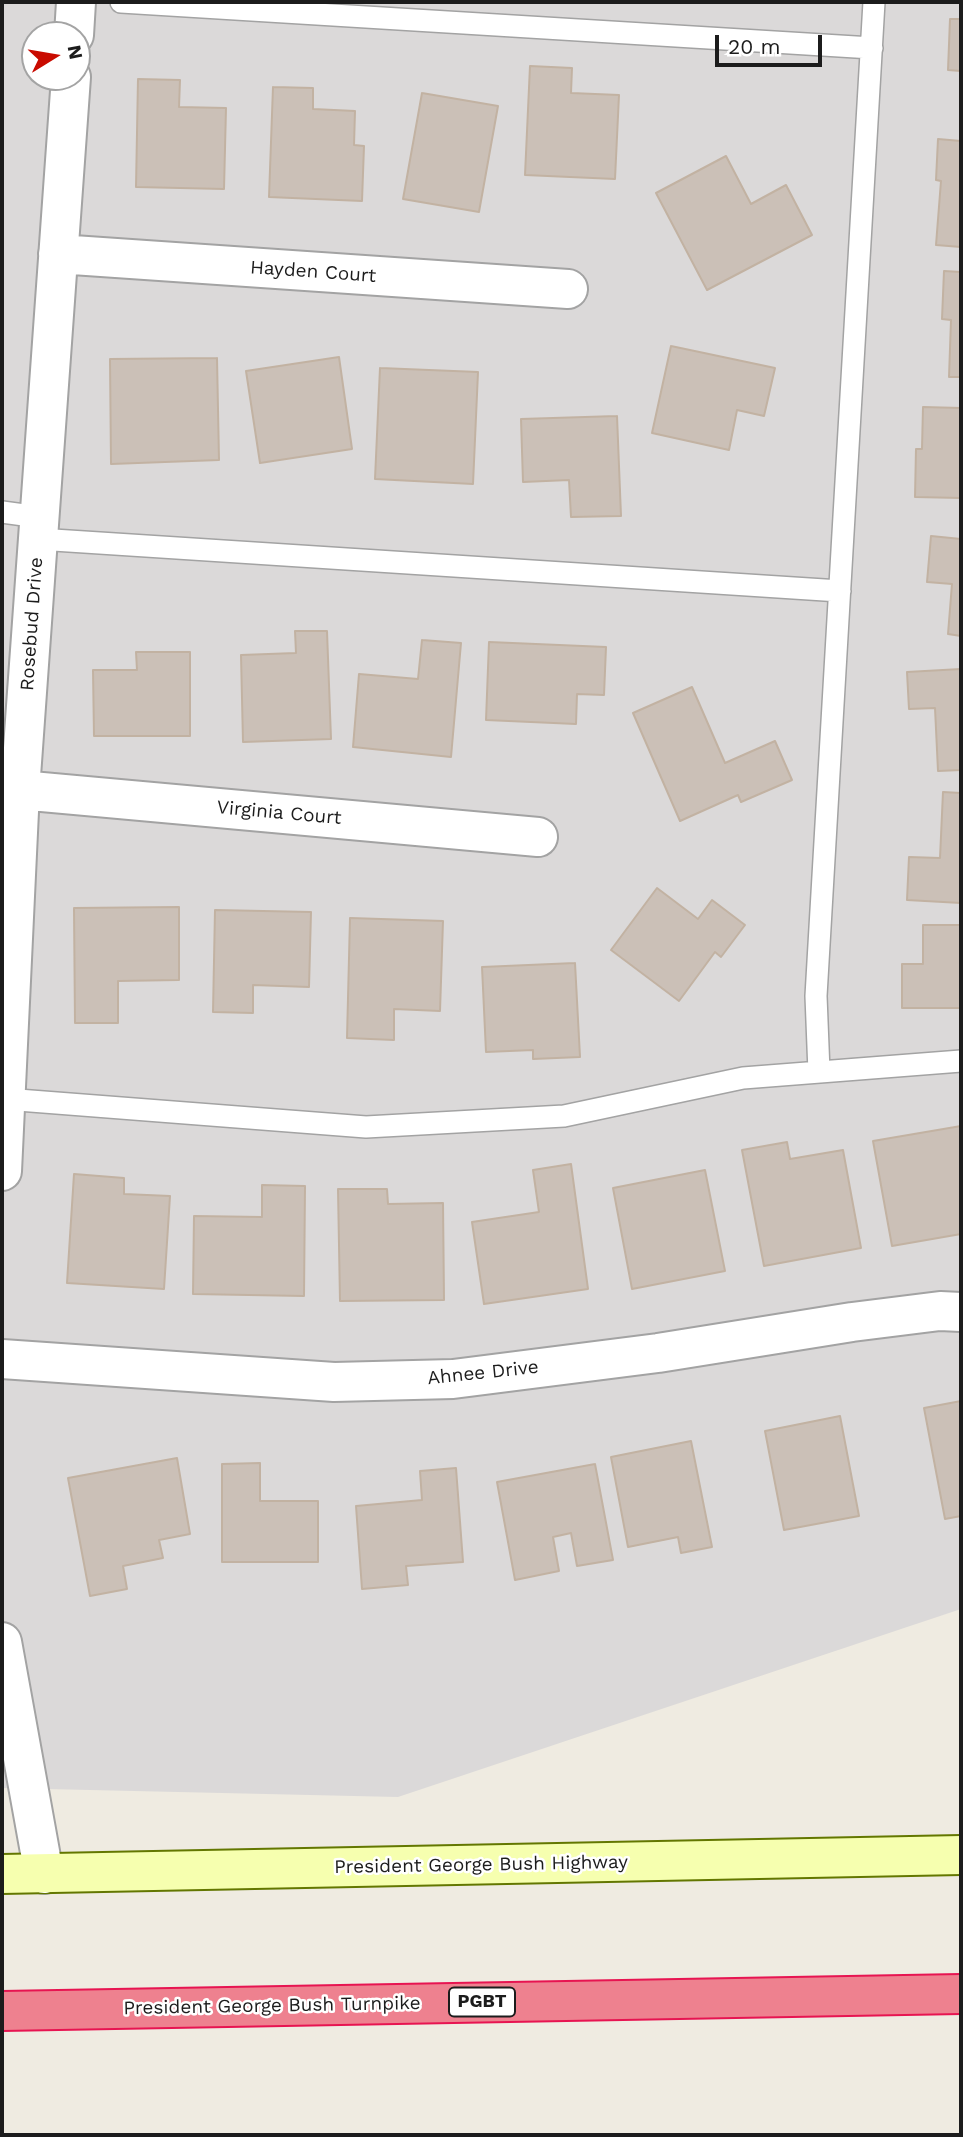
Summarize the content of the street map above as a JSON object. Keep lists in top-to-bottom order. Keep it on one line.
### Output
{"streets":{"highway":["PGBT","President George Bush Turnpike"],"main road":["President George Bush Highway"],"street":["Hayden Court","Rosebud Drive","Virginia Court","Ahnee Drive"]},"crossings":[["Hayden Court","Rosebud Drive"],["Rosebud Drive","Virginia Court"]],"scale_bar":"20 m","north":"right"}
